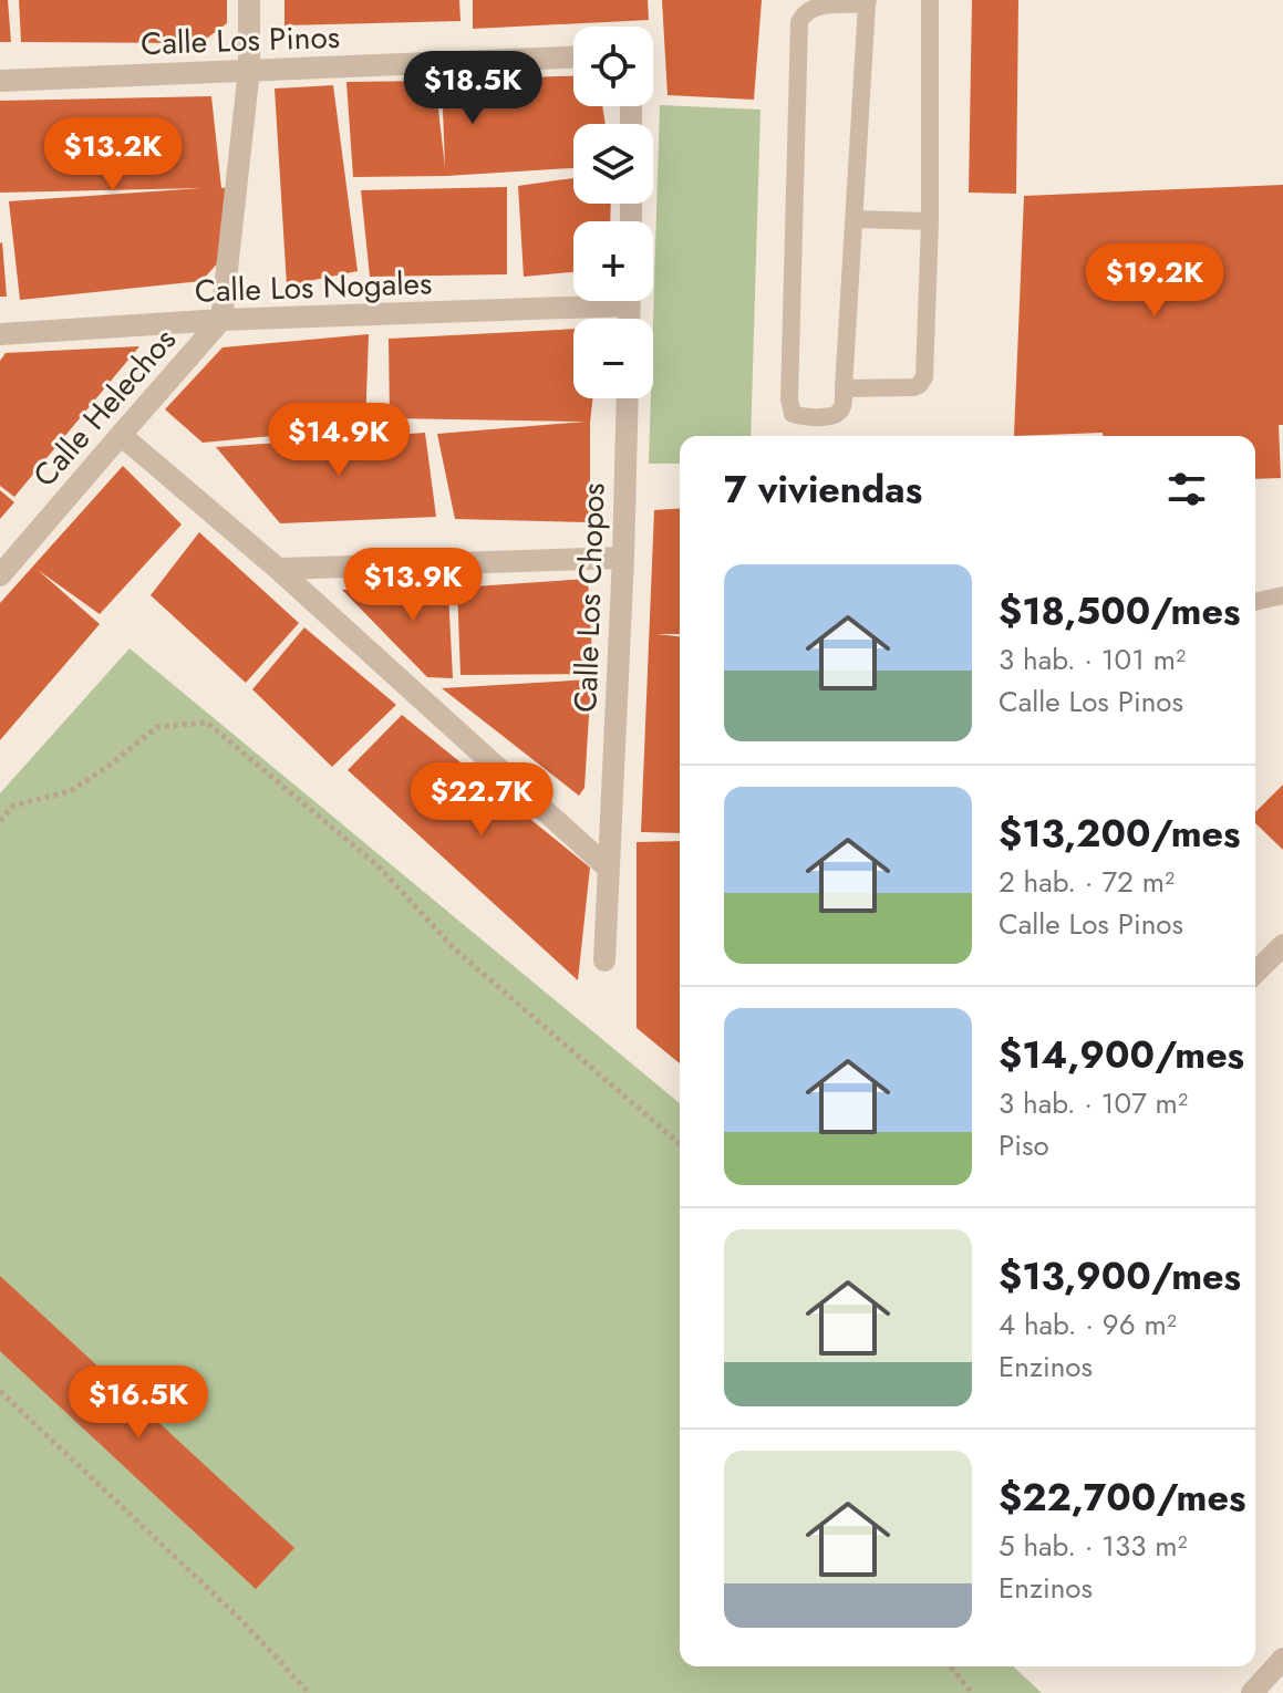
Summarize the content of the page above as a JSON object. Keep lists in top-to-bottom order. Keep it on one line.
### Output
{"streets":{"street":["Calle Los Pinos","Calle Los Nogales","Calle Helechos","Calle Los Chopos"]},"crossings":[["Calle Los Nogales","Calle Helechos"]],"page":{"map_buttons":["+","−"],"price":["$18.5K","$13.2K","$19.2K","$14.9K","$13.9K","$22.7K","$16.5K"],"heading":"7 viviendas","list":[{"name":"$18,500/mes","note":"3 hab. · 101 m² · Calle Los Pinos"},{"name":"$13,200/mes","note":"2 hab. · 72 m² · Calle Los Pinos"},{"name":"$14,900/mes","note":"3 hab. · 107 m² · Piso"},{"name":"$13,900/mes","note":"4 hab. · 96 m² · Enzinos"},{"name":"$22,700/mes","note":"5 hab. · 133 m² · Enzinos"}]}}
